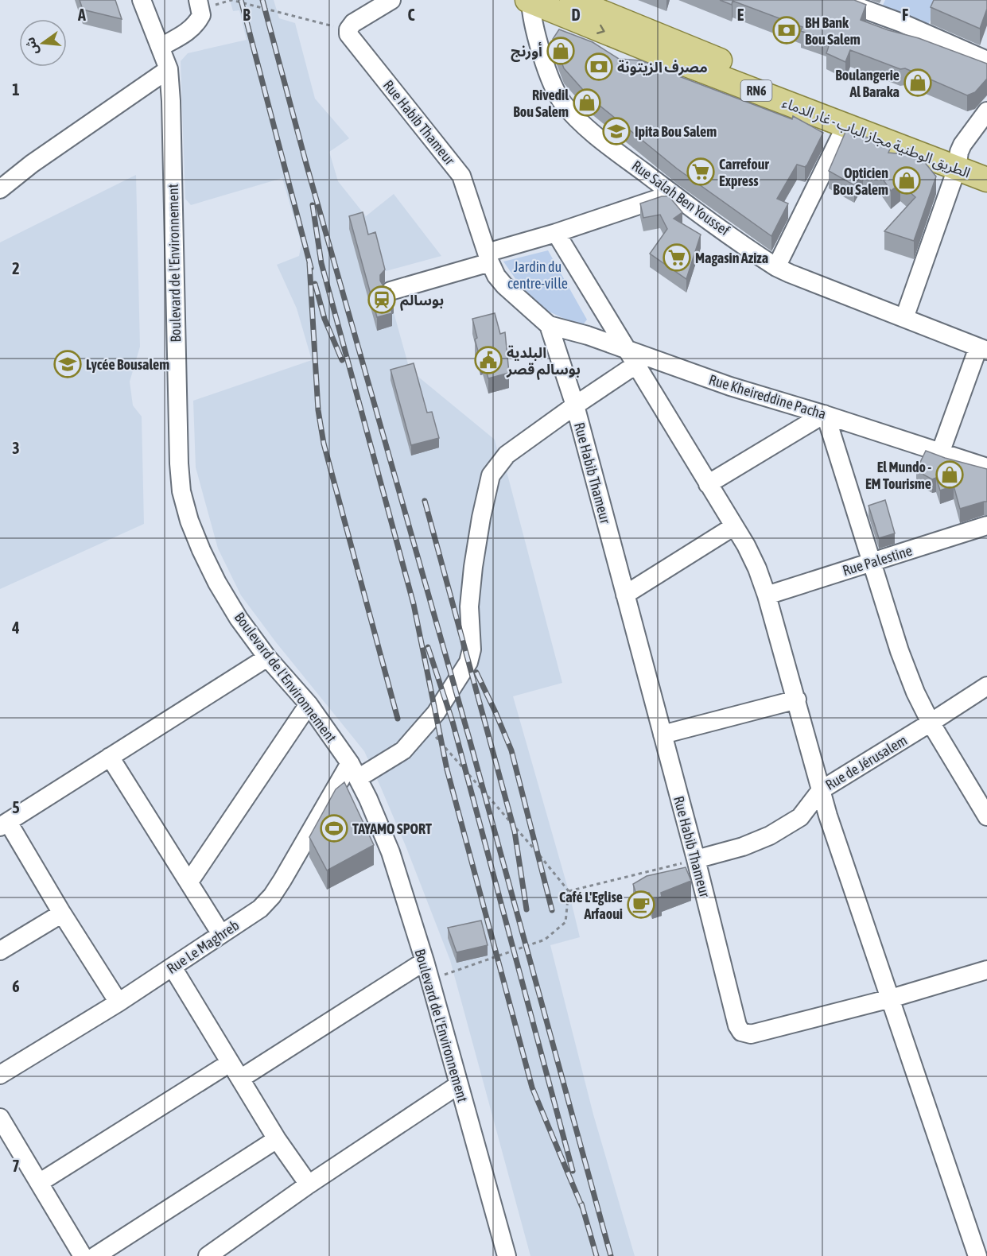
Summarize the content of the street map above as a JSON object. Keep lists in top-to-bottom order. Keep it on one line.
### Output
{"streets":{"main road":["RN6","الطريق الوطنية مجاز الباب - غار الدماء"],"street":["Rue Habib Thameur","Rue Salah Ben Youssef","Boulevard de l'Environnement","Rue Kheireddine Pacha","Rue Palestine","Rue de Jérusalem","Rue Le Maghreb"]},"crossings":[["Rue Habib Thameur","Rue Kheireddine Pacha"],["Rue Habib Thameur","Rue de Jérusalem"],["الطريق الوطنية مجاز الباب - غار الدماء","Rue Salah Ben Youssef"],["Boulevard de l'Environnement","Rue Le Maghreb"]],"parks":["Jardin du centre-ville"],"places":{"bank":["BH Bank Bou Salem","مصرف الزيتونة"],"shop":["أورنج","Boulangerie Al Baraka","Rivedil Bou Salem","Opticien Bou Salem","El Mundo - EM Tourisme"],"school or university":["Ipita Bou Salem","Lycée Bousalem"],"supermarket":["Carrefour Express","Magasin Aziza"],"station":["بوسالم"],"public building":["البلدية بوسالم قصر"],"sports":["TAYAMO SPORT"],"cafe":["Café L'Eglise Arfaoui"]},"north":"left","grid":{"columns":["A","B","C","D","E","F"],"rows":["1","2","3","4","5","6","7"]}}
